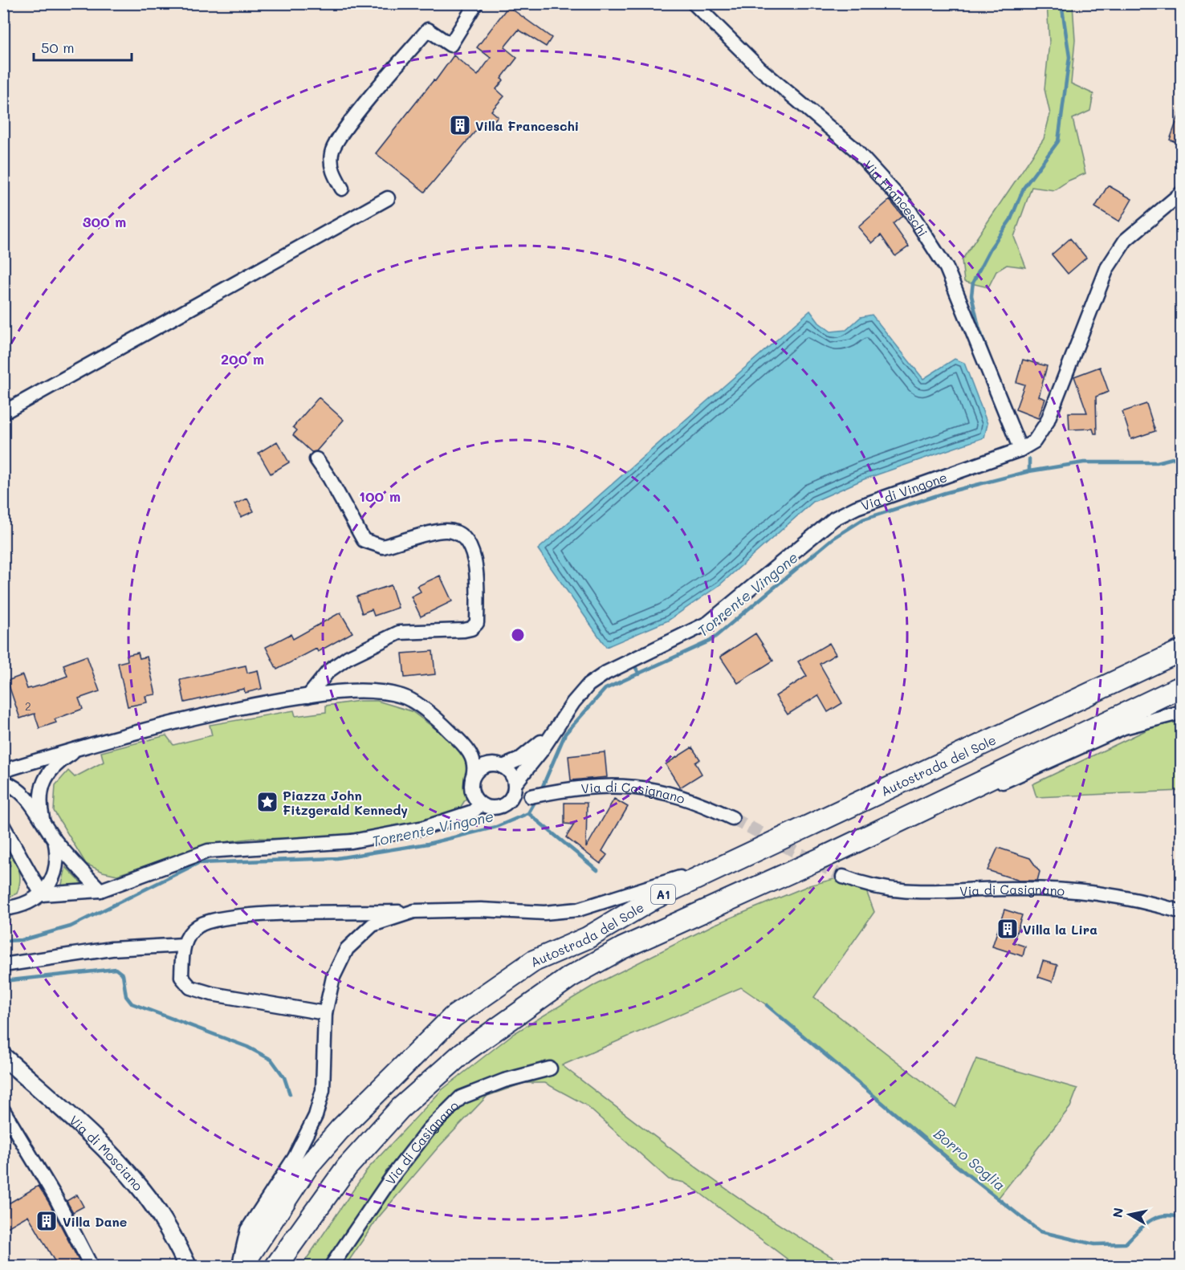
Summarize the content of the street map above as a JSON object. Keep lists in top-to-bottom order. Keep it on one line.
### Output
{"streets":{"highway":["Autostrada del Sole","A1"],"main road":["Via di Mosciano"],"street":["Via Franceschi","Via di Vingone","Via di Casignano"]},"crossings":[["Via Franceschi","Via di Vingone"],["Via di Vingone","Via di Casignano"]],"water":["Torrente Vingone","Borro Soglia"],"places":{"building":["Villa Franceschi","Villa la Lira","Villa Dane"],"place":["Piazza John Fitzgerald Kennedy"]},"house_numbers":["2"],"scale_bar":"50 m","north":"left","rings":["300 m","200 m","100 m"]}
